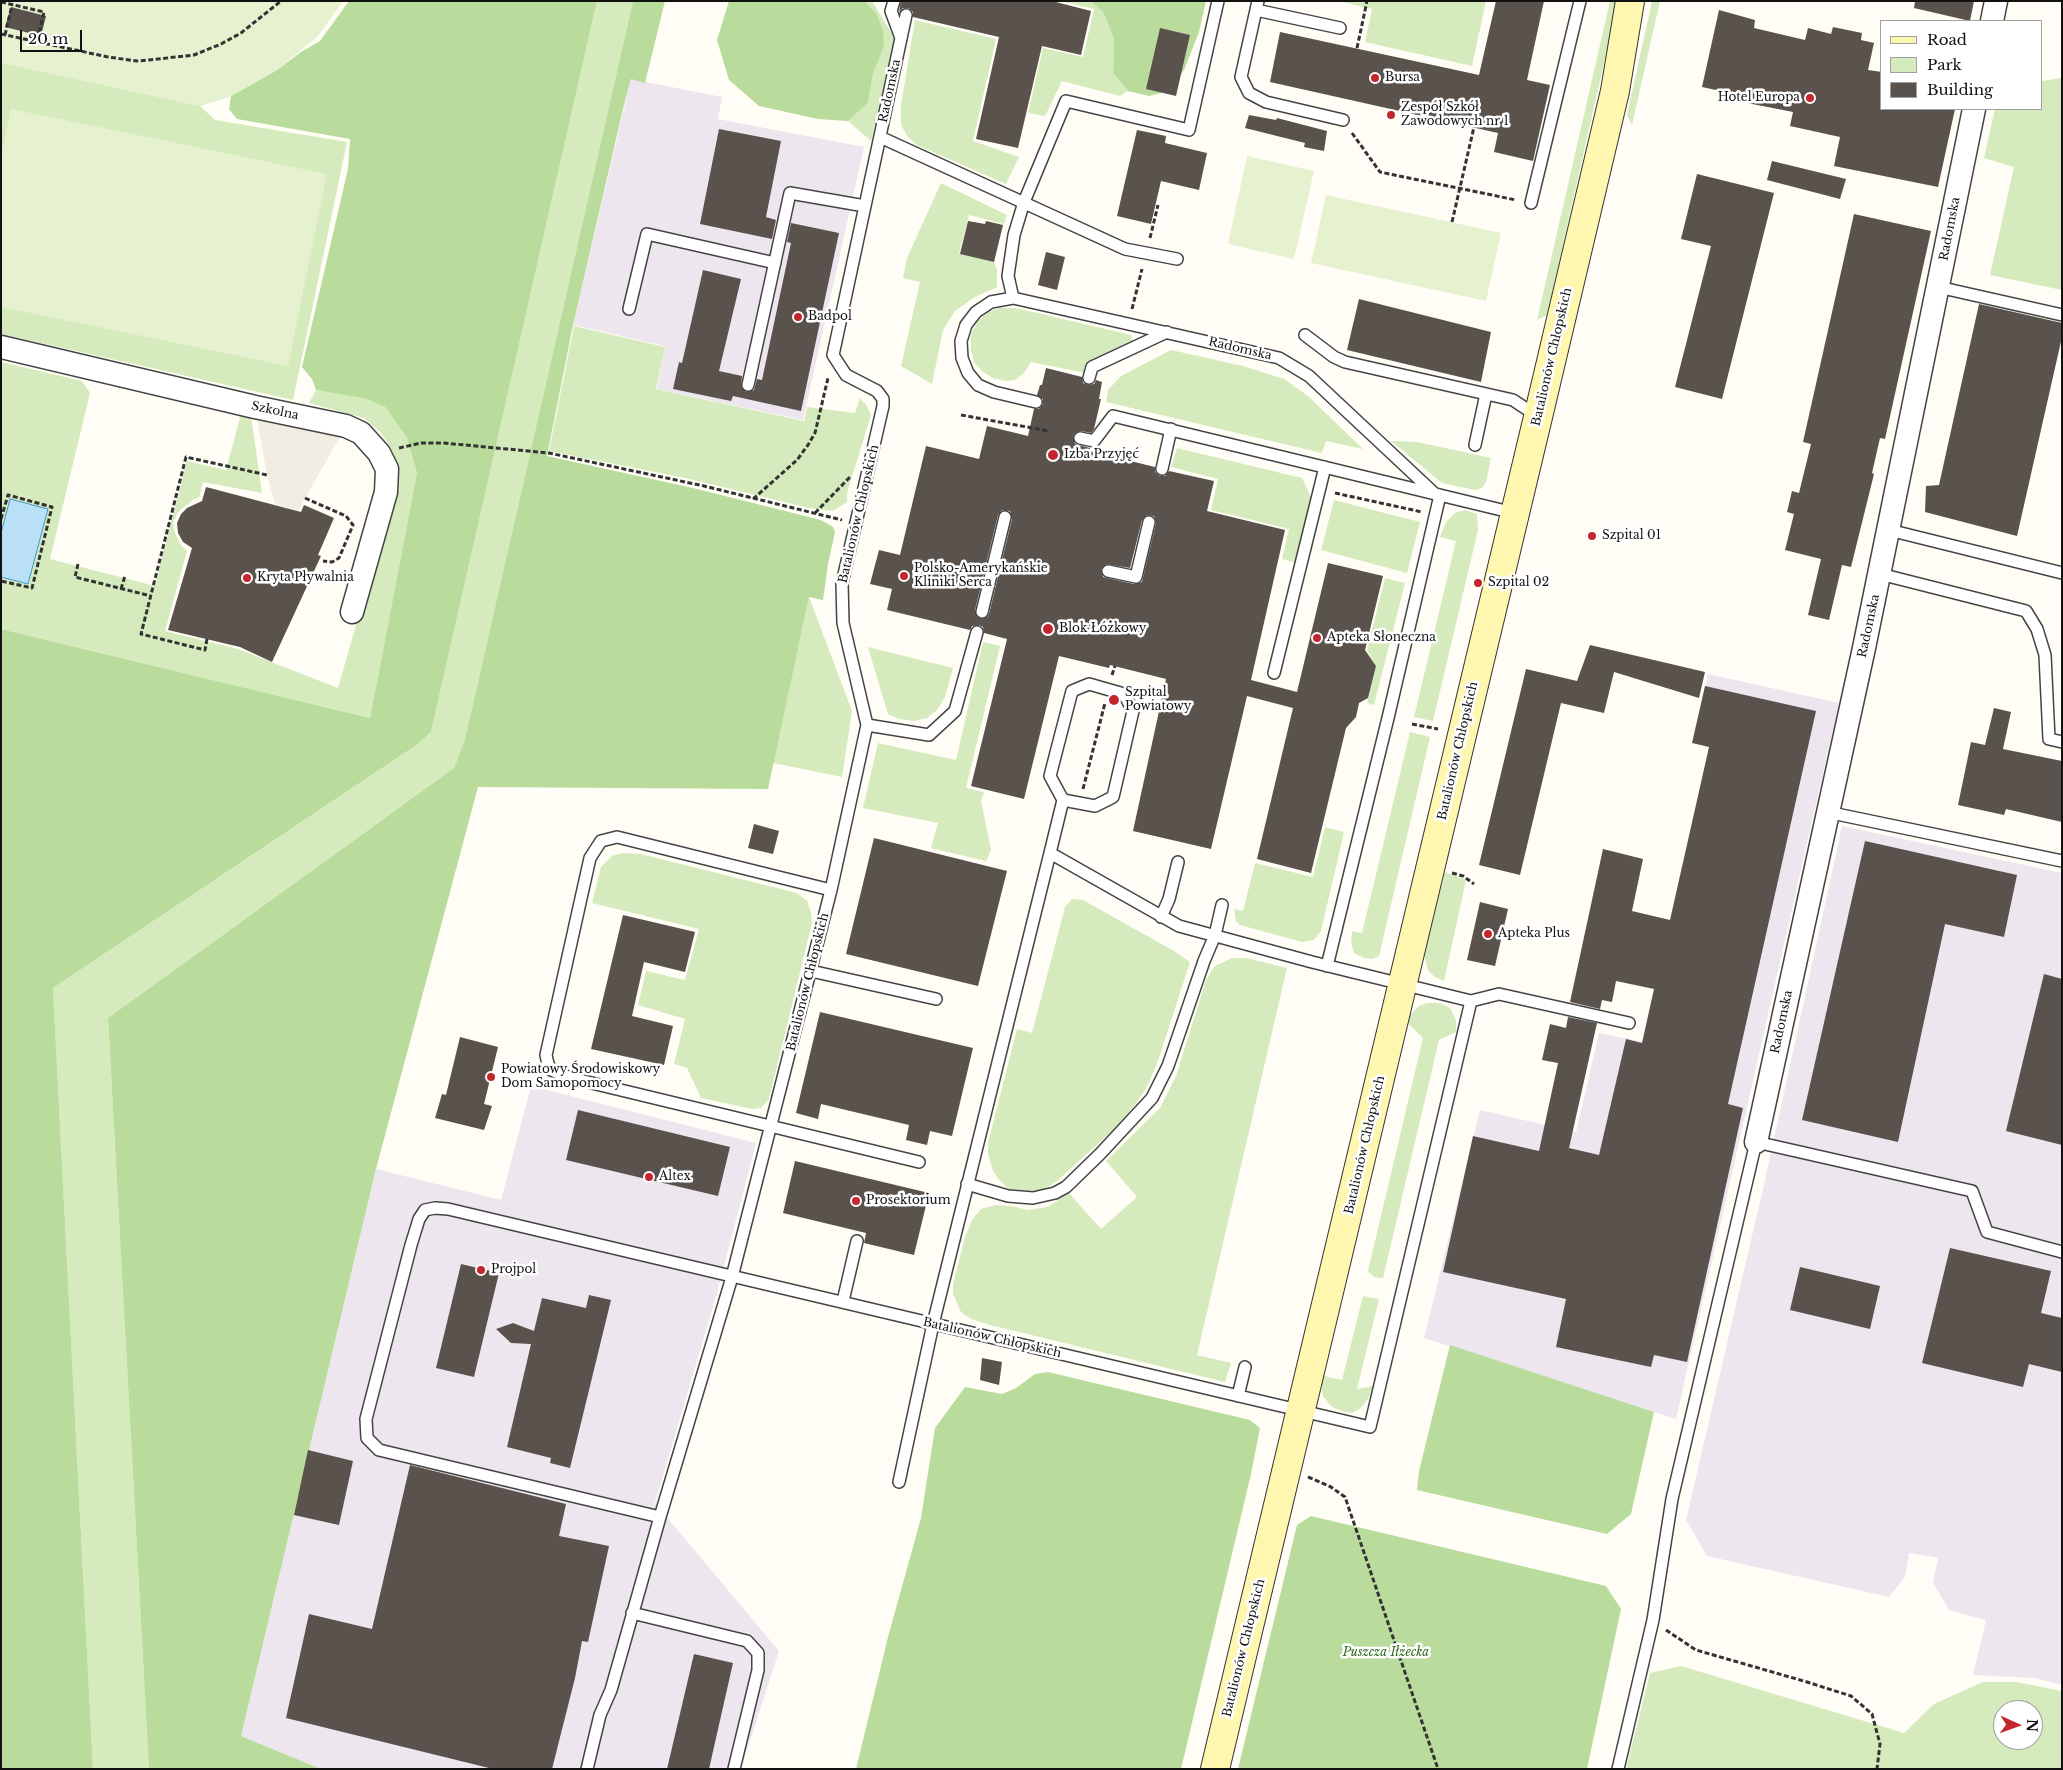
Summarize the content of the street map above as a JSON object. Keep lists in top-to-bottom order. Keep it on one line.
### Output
{"streets":{"street":["Radomska","Batalionów Chłopskich","Szkolna"]},"parks":["Puszcza Iłżecka"],"places":["Bursa","Hotel Europa","Zespół Szkół Zawodowych nr 1","Badpol","Izba Przyjęć","Szpital 01","Polsko-Amerykańskie Kliniki Serca","Kryta Pływalnia","Szpital 02","Blok Łóżkowy","Apteka Słoneczna","Szpital Powiatowy","Apteka Plus","Powiatowy Środowiskowy Dom Samopomocy","Altex","Prosektorium","Projpol"],"legend":["Road","Park","Building"],"scale_bar":"20 m","north":"right"}
